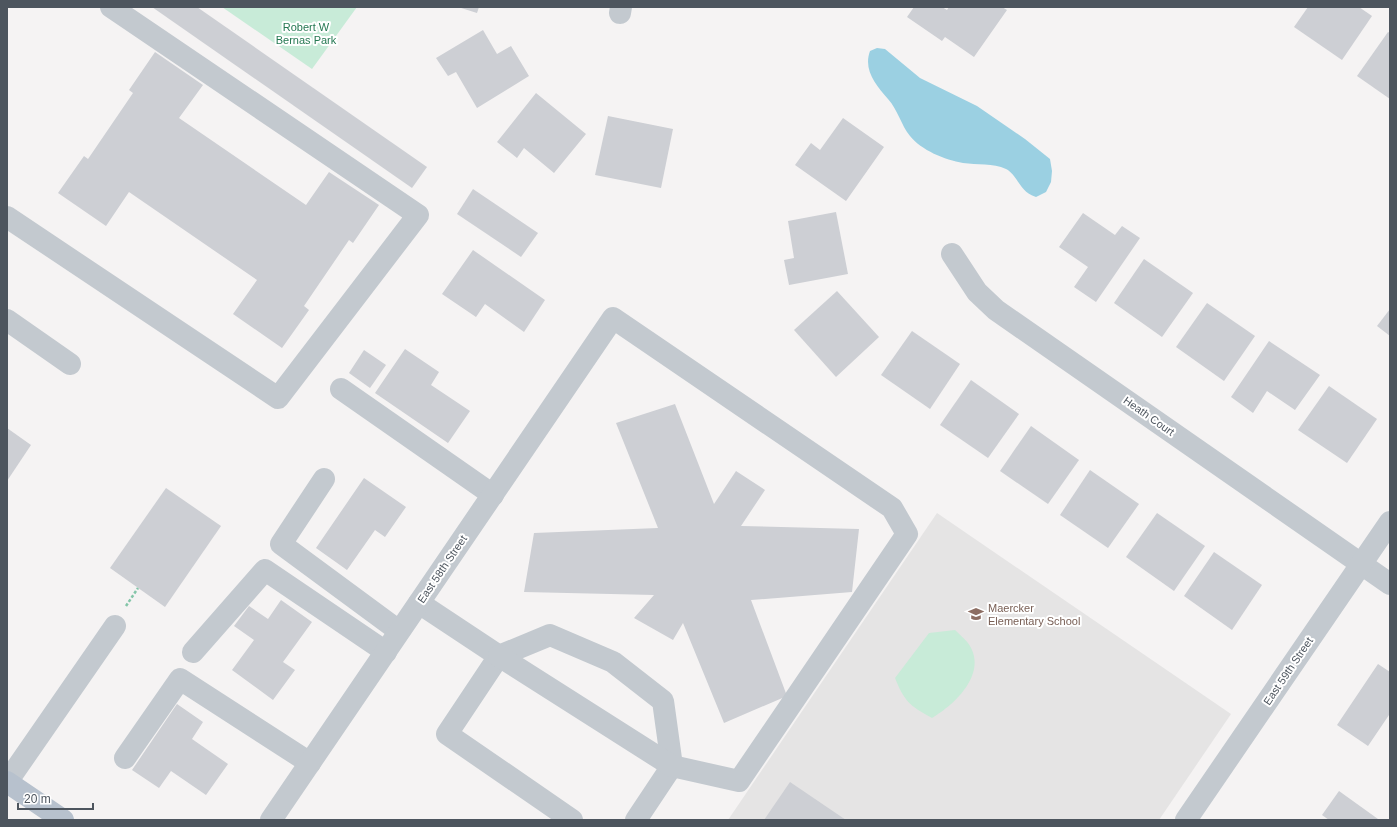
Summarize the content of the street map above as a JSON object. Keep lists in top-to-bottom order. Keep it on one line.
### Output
{"streets":{"street":["Heath Court","East 58th Street","East 59th Street"]},"crossings":[["Heath Court","East 59th Street"]],"parks":["Robert W Bernas Park"],"places":{"school or university":["Maercker Elementary School"]},"scale_bar":"20 m"}
